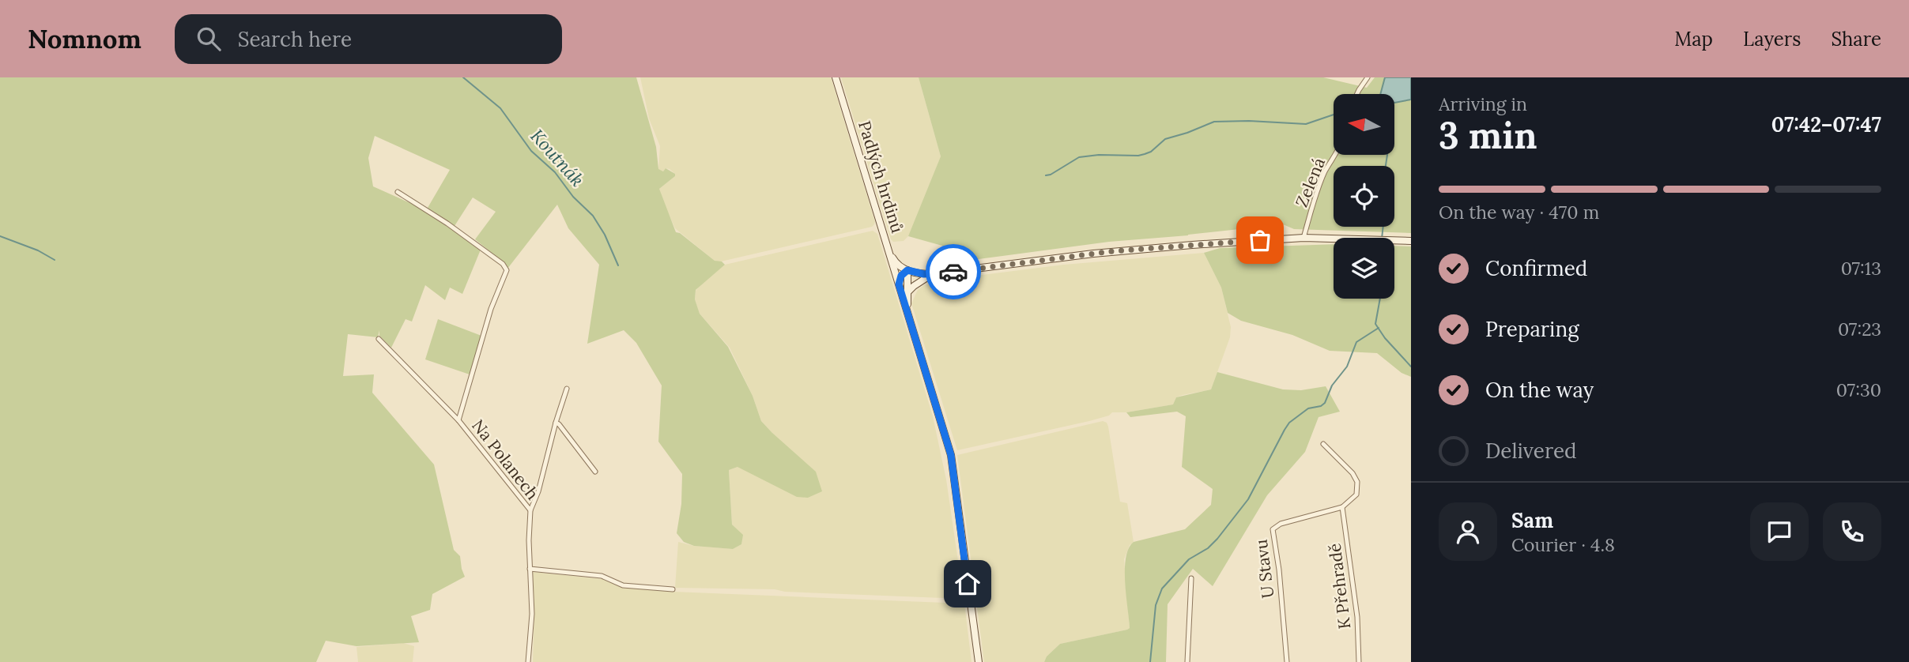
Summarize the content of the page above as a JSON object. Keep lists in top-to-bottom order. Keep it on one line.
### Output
{"streets":{"main road":["Padlých hrdinů"],"street":["Zelená","Na Polanech","U Stavu","K Přehradě"]},"crossings":[["U Stavu","K Přehradě"]],"water":["Koutnák"],"north":"left","page":{"header":"Nomnom","search":"Search here","nav":["Map","Layers","Share"],"heading":["3 min","Arriving in","07:42–07:47"],"panel":["Sam","Courier · 4.8"],"bar":"On the way · 470 m","list":[["Confirmed","07:13"],["Preparing","07:23"],["On the way","07:30"],"Delivered"]}}
